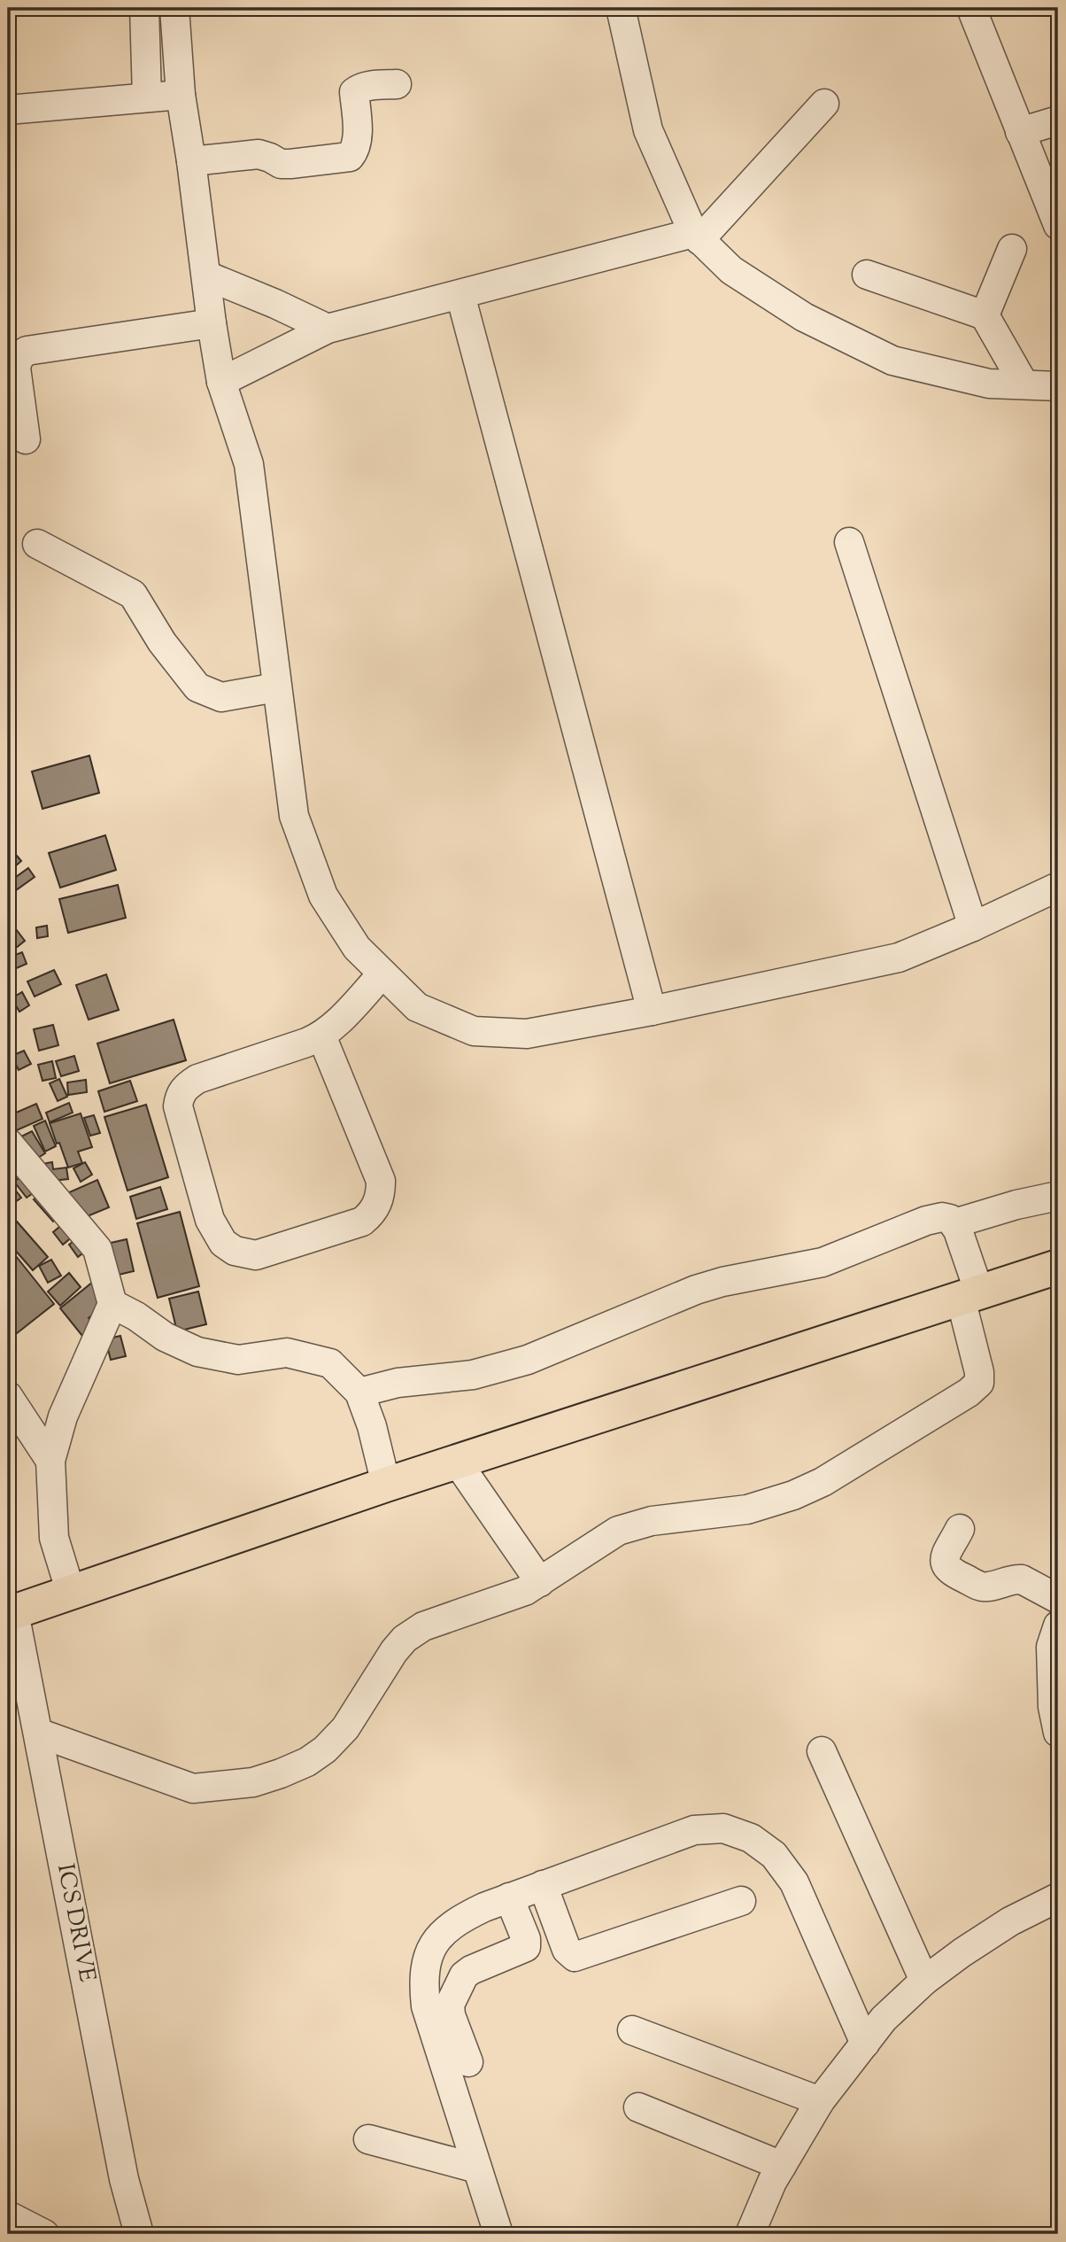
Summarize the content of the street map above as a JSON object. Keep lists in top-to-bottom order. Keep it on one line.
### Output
{"streets":{"street":["ICS DRIVE"]}}
